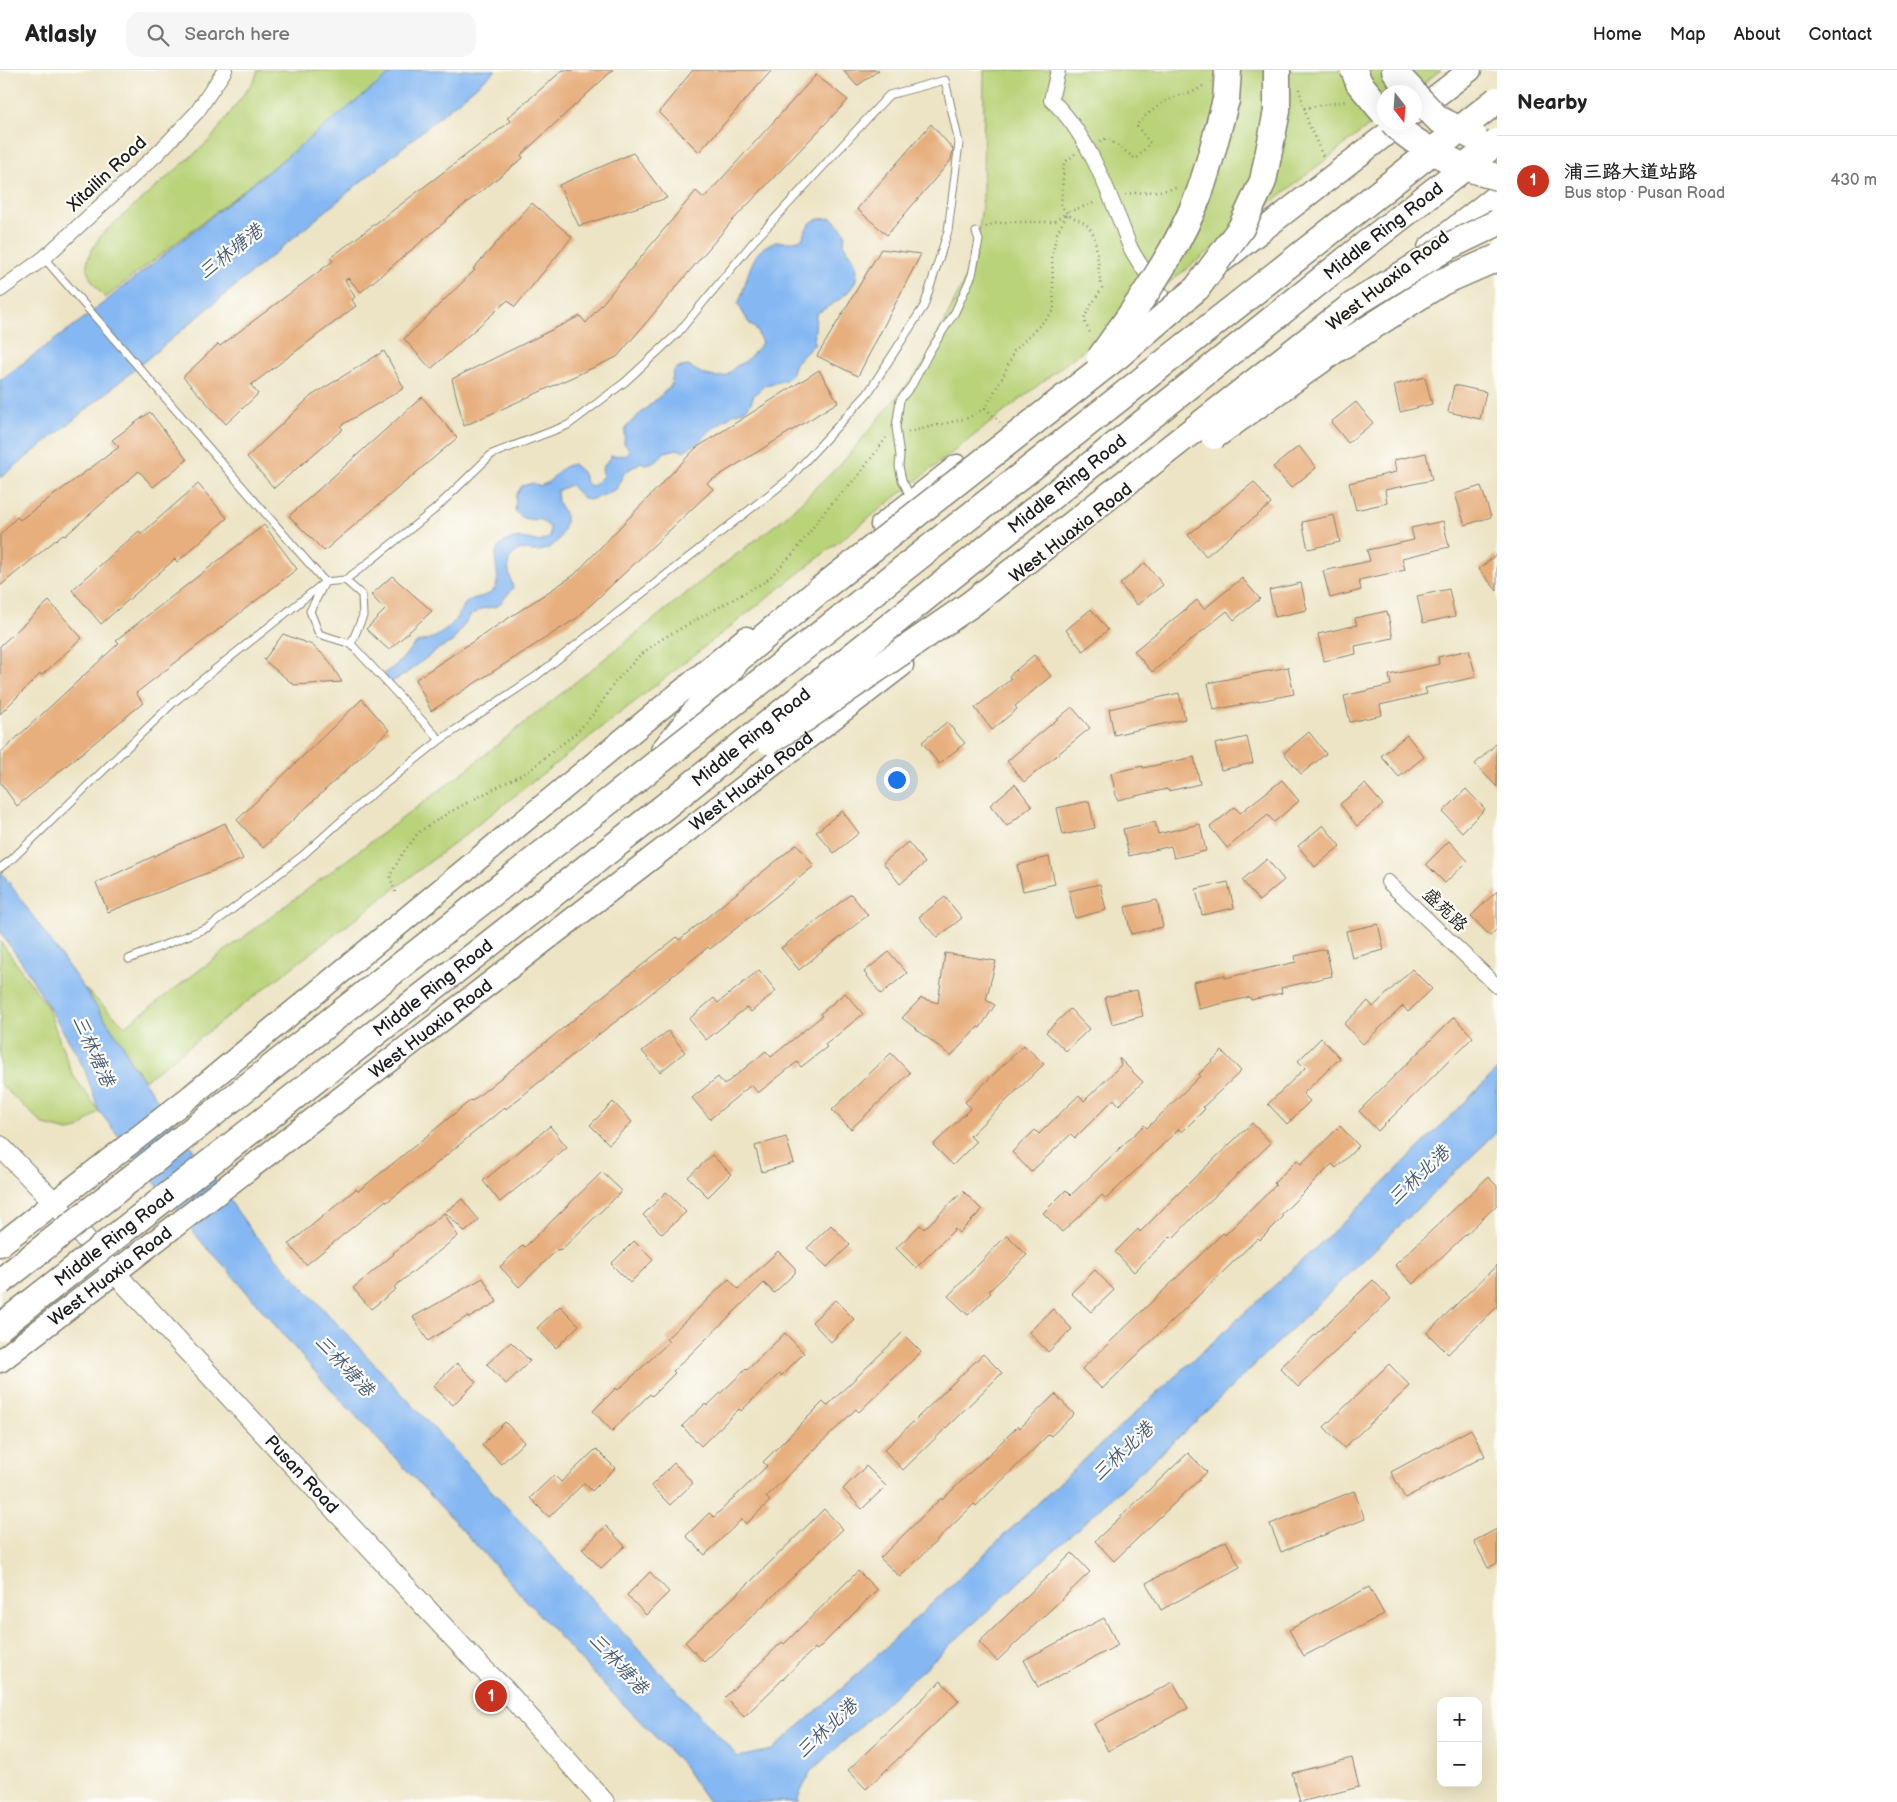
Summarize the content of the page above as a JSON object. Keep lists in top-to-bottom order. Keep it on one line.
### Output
{"streets":{"highway":["Middle Ring Road"],"main road":["West Huaxia Road","Pusan Road"],"street":["Xitailin Road","盛苑路"]},"crossings":[["West Huaxia Road","Pusan Road"]],"water":["三林塘港","三林北港"],"north":"bottom","page":{"header":"Atlasly","search":"Search here","nav":["Home","Map","About","Contact"],"heading":"Nearby","list":[{"mark":"1","name":"浦三路大道站路","note":"Bus stop · Pusan Road","value":"430 m"}],"pins":"1","map_buttons":["+","−"]}}
